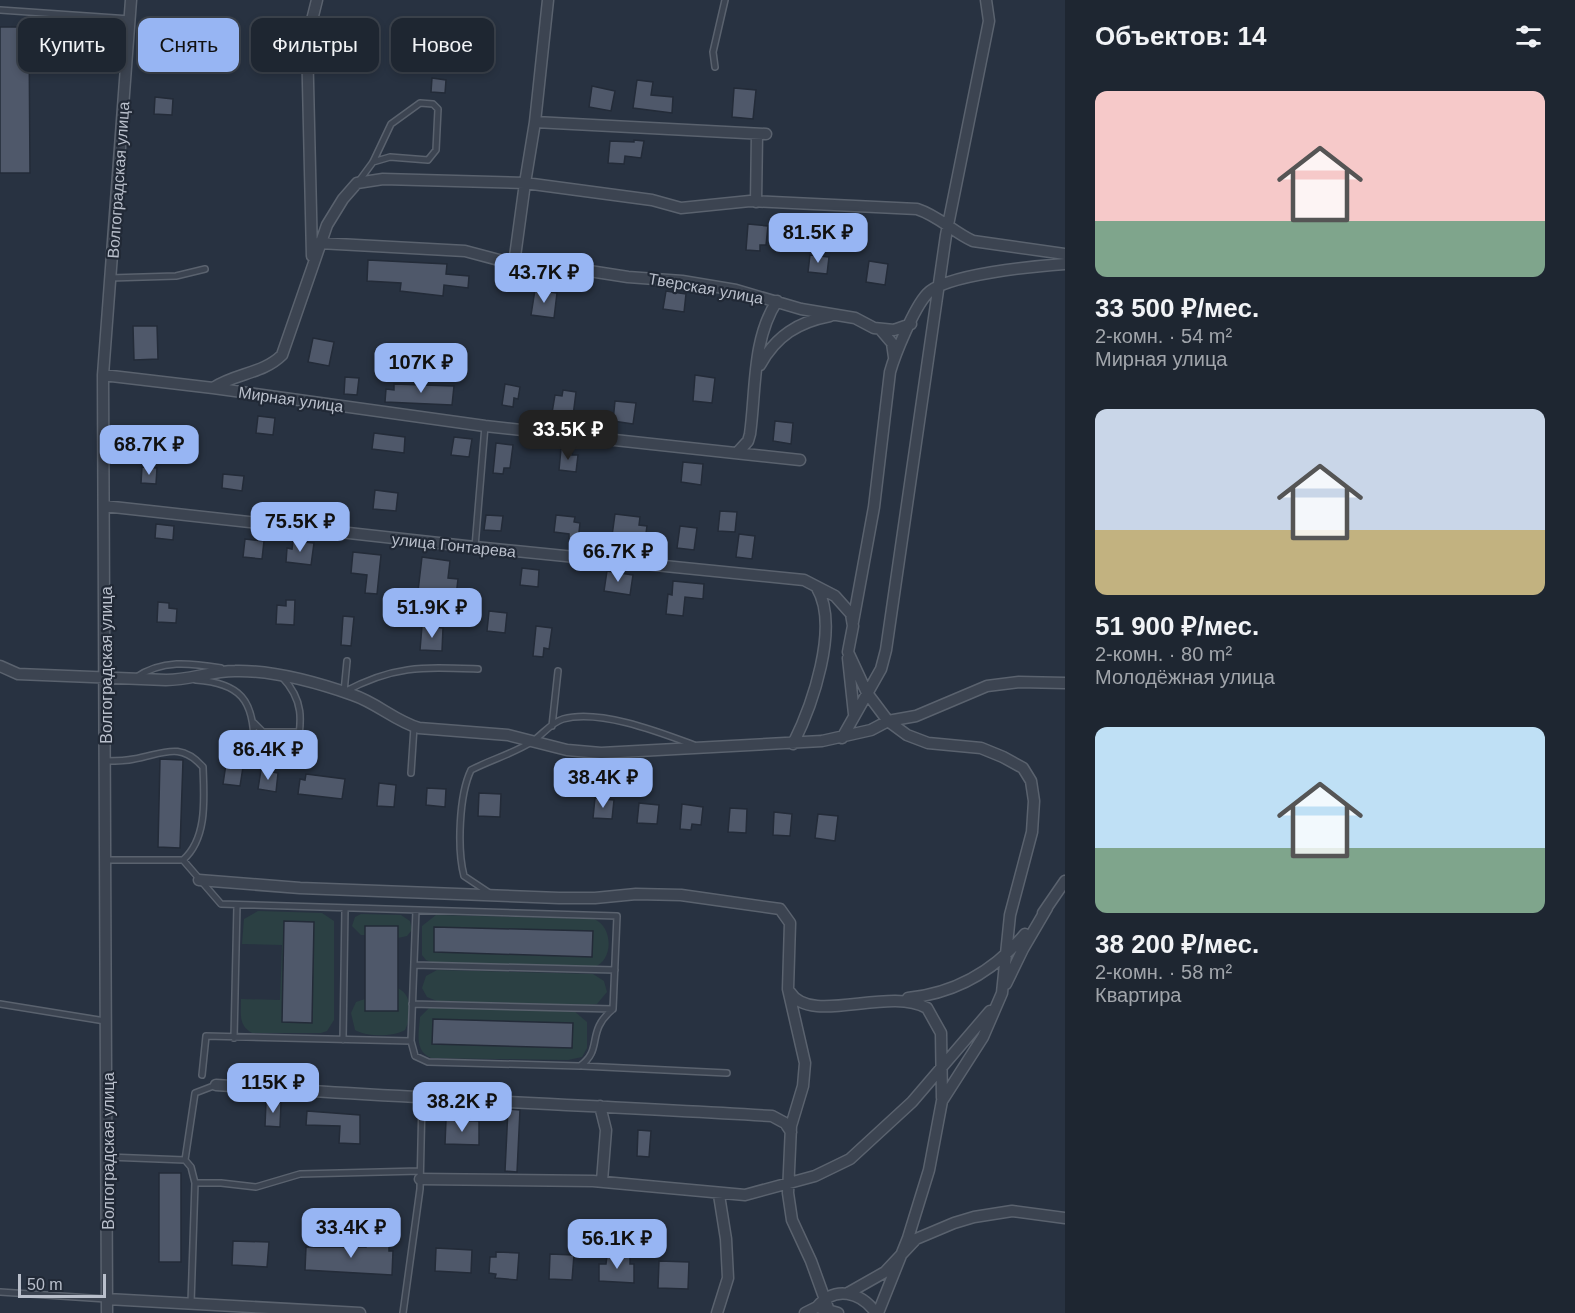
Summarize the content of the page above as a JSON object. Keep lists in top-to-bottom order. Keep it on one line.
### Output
{"streets":{"street":["Волгоградская улица","Тверская улица","Мирная улица","улица Гонтарева"]},"crossings":[["Волгоградская улица","Мирная улица"],["Волгоградская улица","улица Гонтарева"]],"scale_bar":"50 m","page":{"heading":"Объектов: 14","chip":["Купить","Снять","Фильтры","Новое"],"list":[{"name":"33 500 ₽/мес.","note":"2-комн. · 54 m² · Мирная улица"},{"name":"51 900 ₽/мес.","note":"2-комн. · 80 m² · Молодёжная улица"},{"name":"38 200 ₽/мес.","note":"2-комн. · 58 m² · Квартира"}],"price":["81.5K ₽","43.7K ₽","107K ₽","33.5K ₽","68.7K ₽","75.5K ₽","66.7K ₽","51.9K ₽","86.4K ₽","38.4K ₽","115K ₽","38.2K ₽","33.4K ₽","56.1K ₽"],"scale":"50 m"}}
